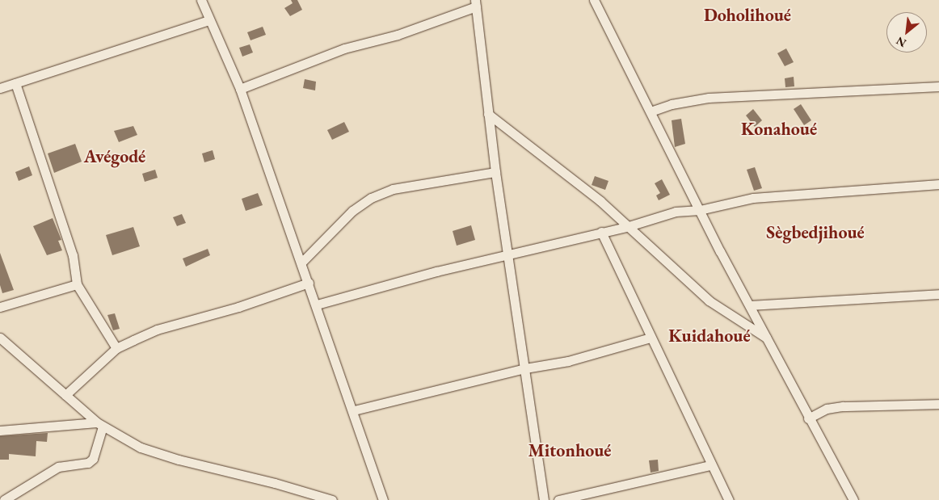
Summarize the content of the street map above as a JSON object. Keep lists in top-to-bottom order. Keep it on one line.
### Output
{"districts":["Doholihoué","Konahoué","Avégodé","Sègbedjihoué","Kuidahoué","Mitonhoué"],"north":"bottom left"}
